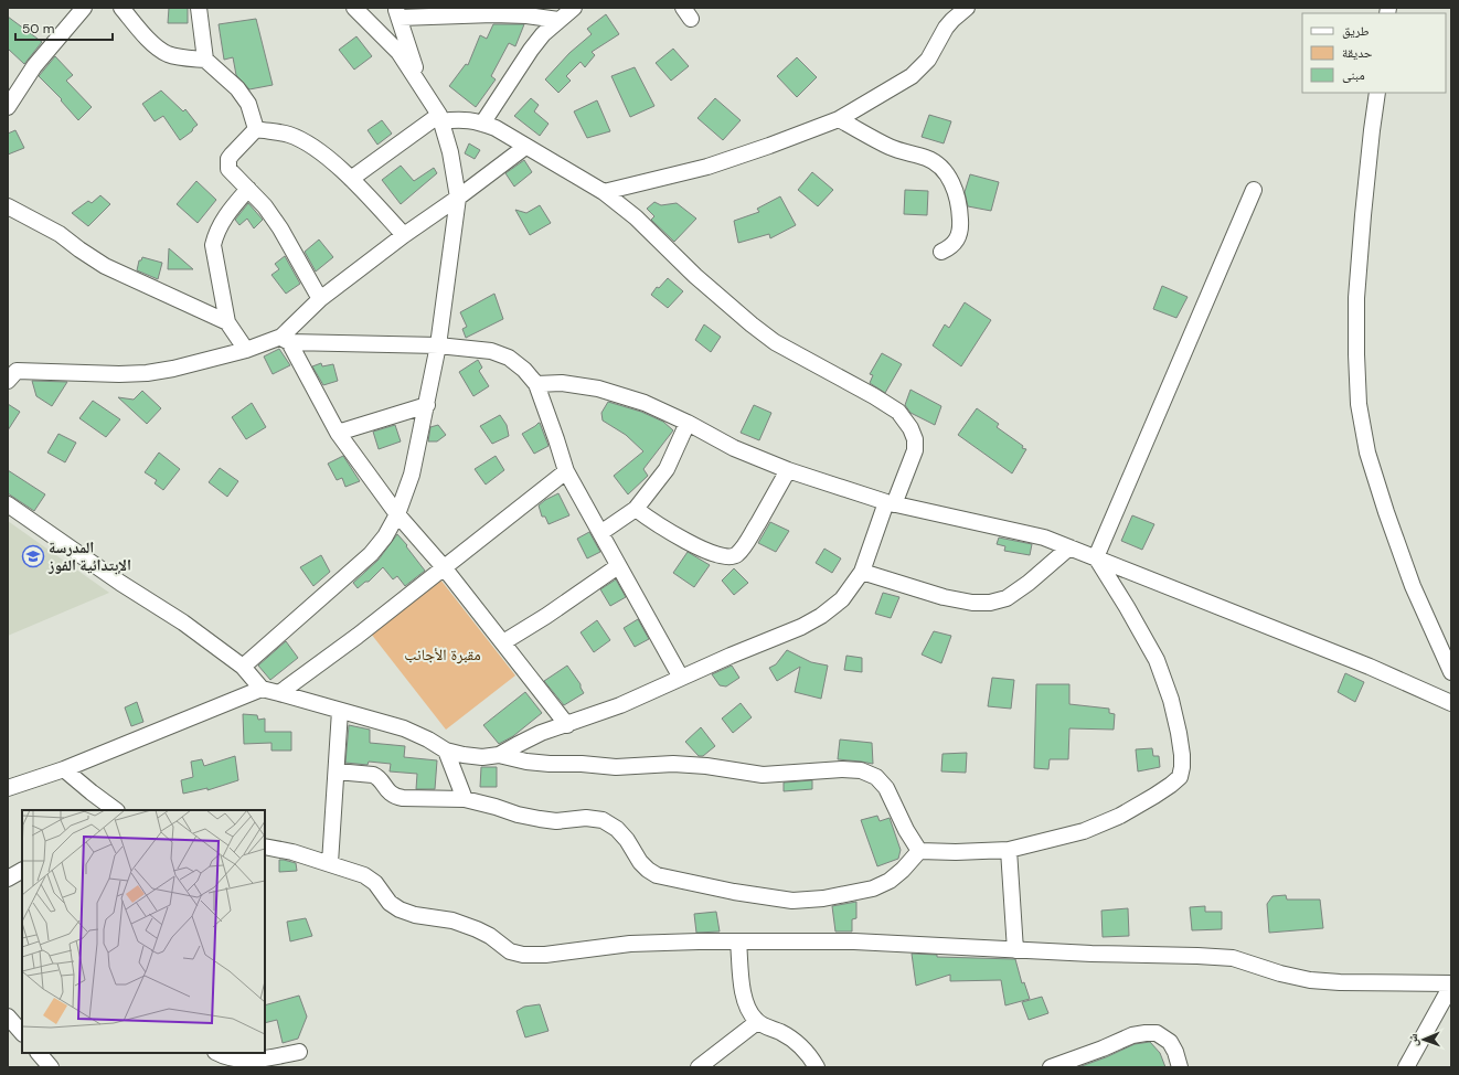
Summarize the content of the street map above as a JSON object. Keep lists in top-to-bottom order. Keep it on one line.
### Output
{"parks":["مقبرة الأجانب"],"places":{"school or university":["المدرسة الإبتدائية الفوز"]},"legend":["طريق","حديقة","مبنى"],"scale_bar":"50 m","north":"left"}
